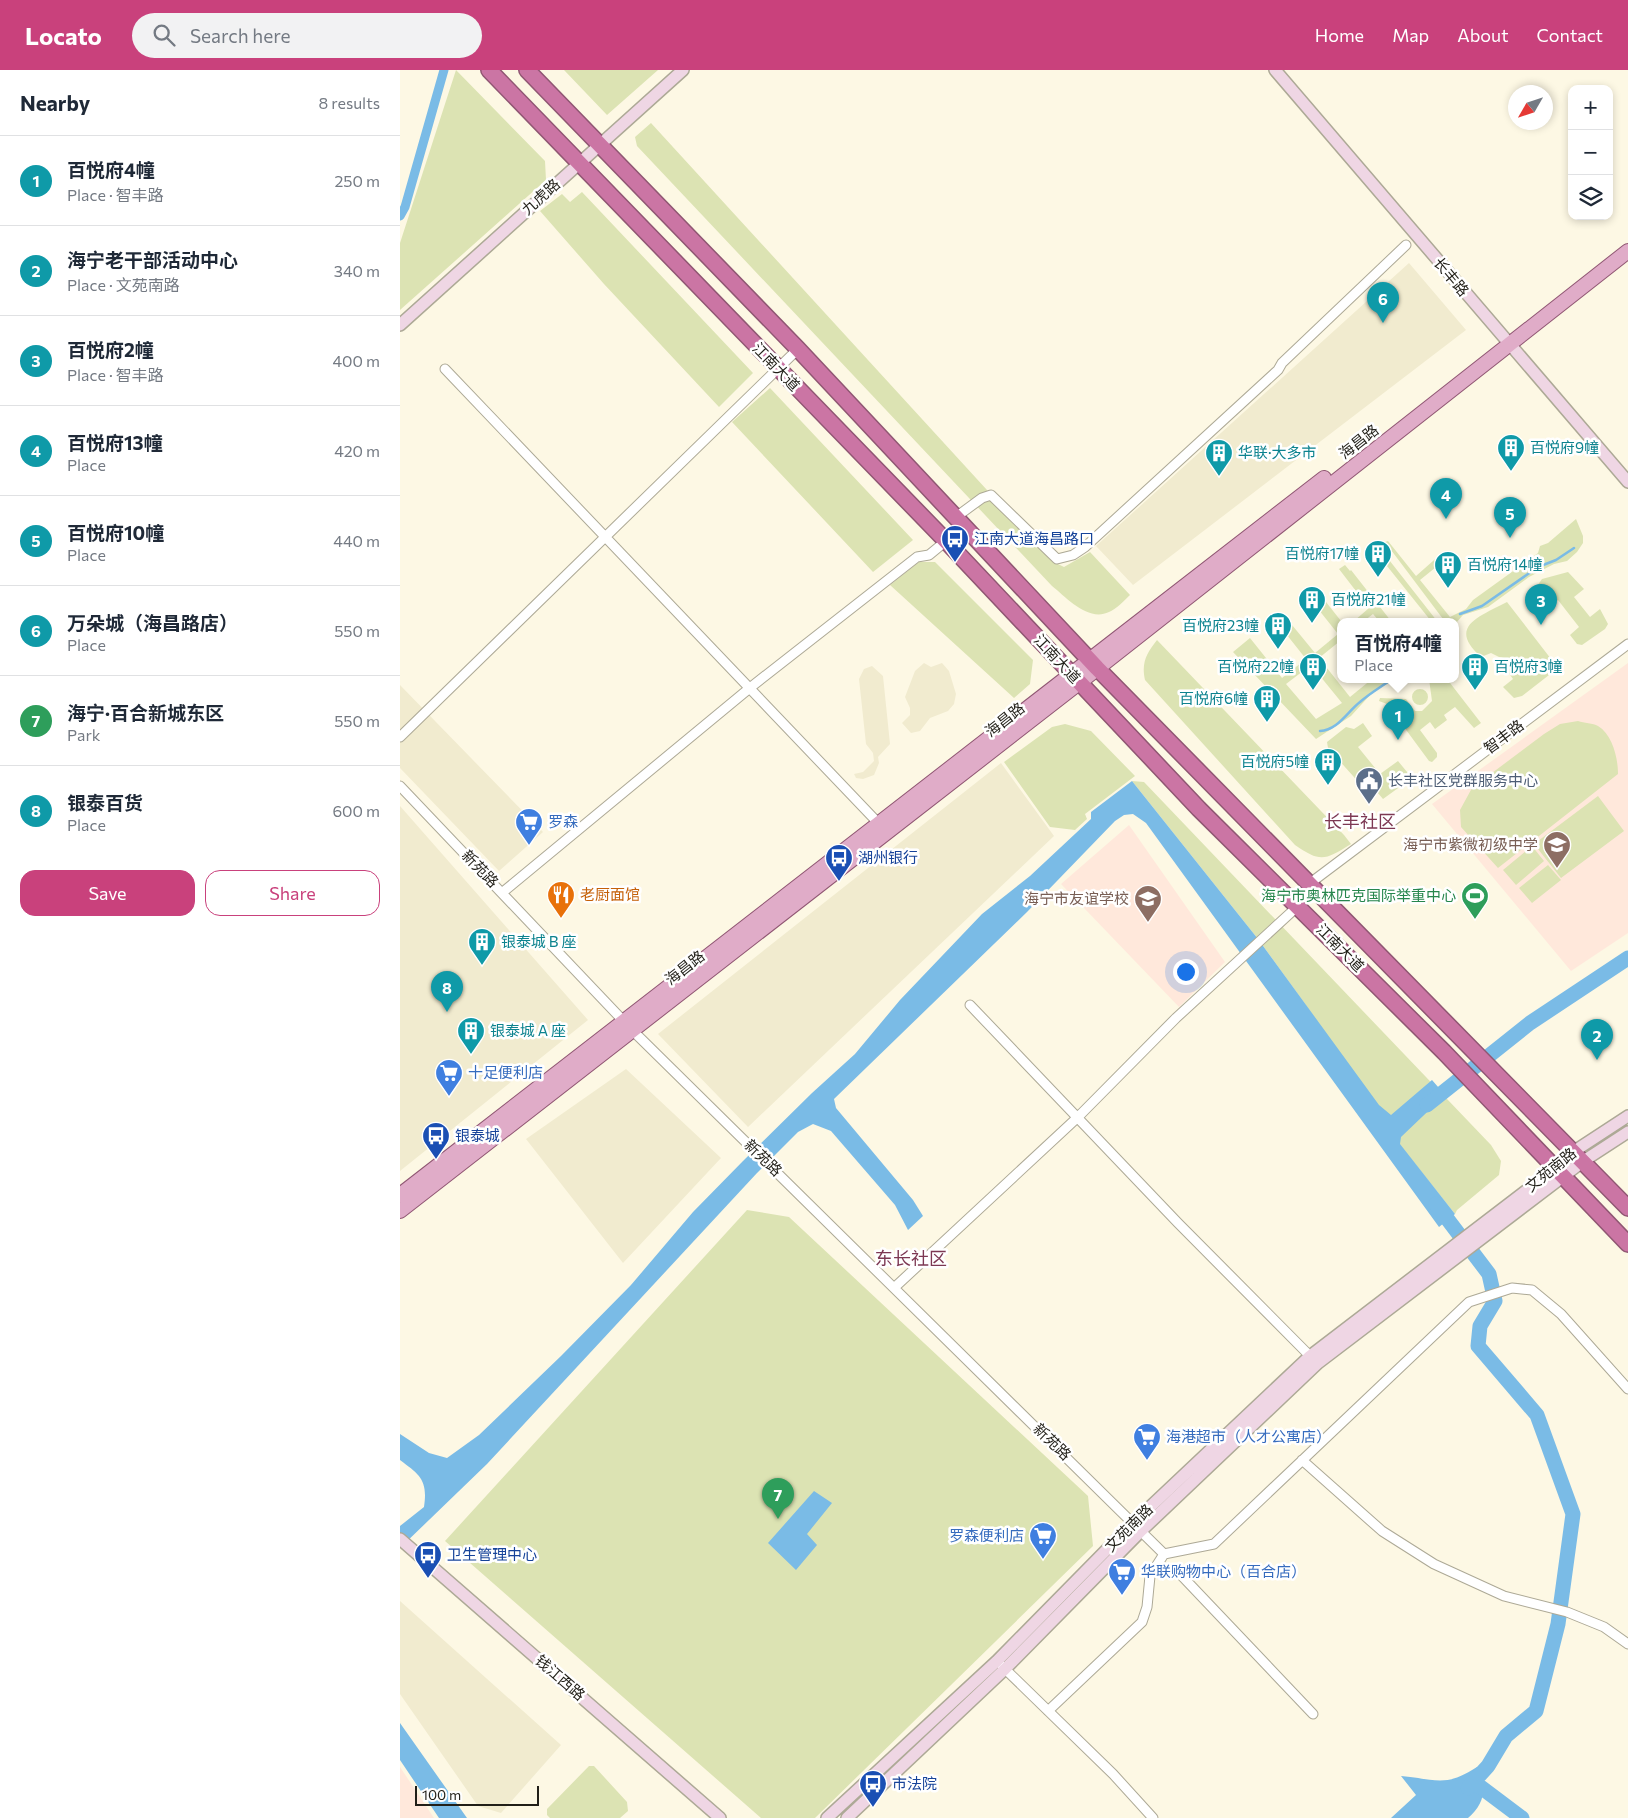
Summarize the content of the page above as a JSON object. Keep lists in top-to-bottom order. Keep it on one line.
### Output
{"streets":{"highway":["江南大道"],"main road":["九虎路","长丰路","海昌路","文苑南路","钱江西路"],"street":["智丰路","新苑路"]},"crossings":[["九虎路","江南大道"],["长丰路","海昌路"],["江南大道","海昌路"],["江南大道","智丰路"],["江南大道","文苑南路"],["海昌路","新苑路"],["新苑路","文苑南路"]],"districts":["长丰社区","东长社区"],"places":{"building":["百悦府9幢","华联·大多市","百悦府17幢","百悦府14幢","百悦府21幢","百悦府23幢","百悦府22幢","百悦府3幢","百悦府6幢","百悦府5幢","银泰城 B 座","银泰城 A 座"],"bus stop":["江南大道海昌路口","湖州银行","银泰城","卫生管理中心","市法院"],"public building":["长丰社区党群服务中心"],"supermarket":["罗森","十足便利店","海港超市（人才公寓店）","罗森便利店","华联购物中心（百合店）"],"school or university":["海宁市紫微初级中学","海宁市友谊学校"],"restaurant":["老厨面馆"],"sports":["海宁市奥林匹克国际举重中心"]},"scale_bar":"100 m","north":"bottom left","page":{"header":"Locato","search":"Search here","nav":["Home","Map","About","Contact"],"heading":["Nearby","8 results"],"map_buttons":["+","−"],"list":[{"mark":"1","name":"百悦府4幢","note":"Place · 智丰路","value":"250 m"},{"mark":"2","name":"海宁老干部活动中心","note":"Place · 文苑南路","value":"340 m"},{"mark":"3","name":"百悦府2幢","note":"Place · 智丰路","value":"400 m"},{"mark":"4","name":"百悦府13幢","note":"Place","value":"420 m"},{"mark":"5","name":"百悦府10幢","note":"Place","value":"440 m"},{"mark":"6","name":"万朵城（海昌路店）","note":"Place","value":"550 m"},{"mark":"7","name":"海宁·百合新城东区","note":"Park","value":"550 m"},{"mark":"8","name":"银泰百货","note":"Place","value":"600 m"}],"pins":["6","4","5","3","1","8","2","7"],"popup":["百悦府4幢","Place"],"buttons":["Save","Share"],"scale":"100 m"}}
